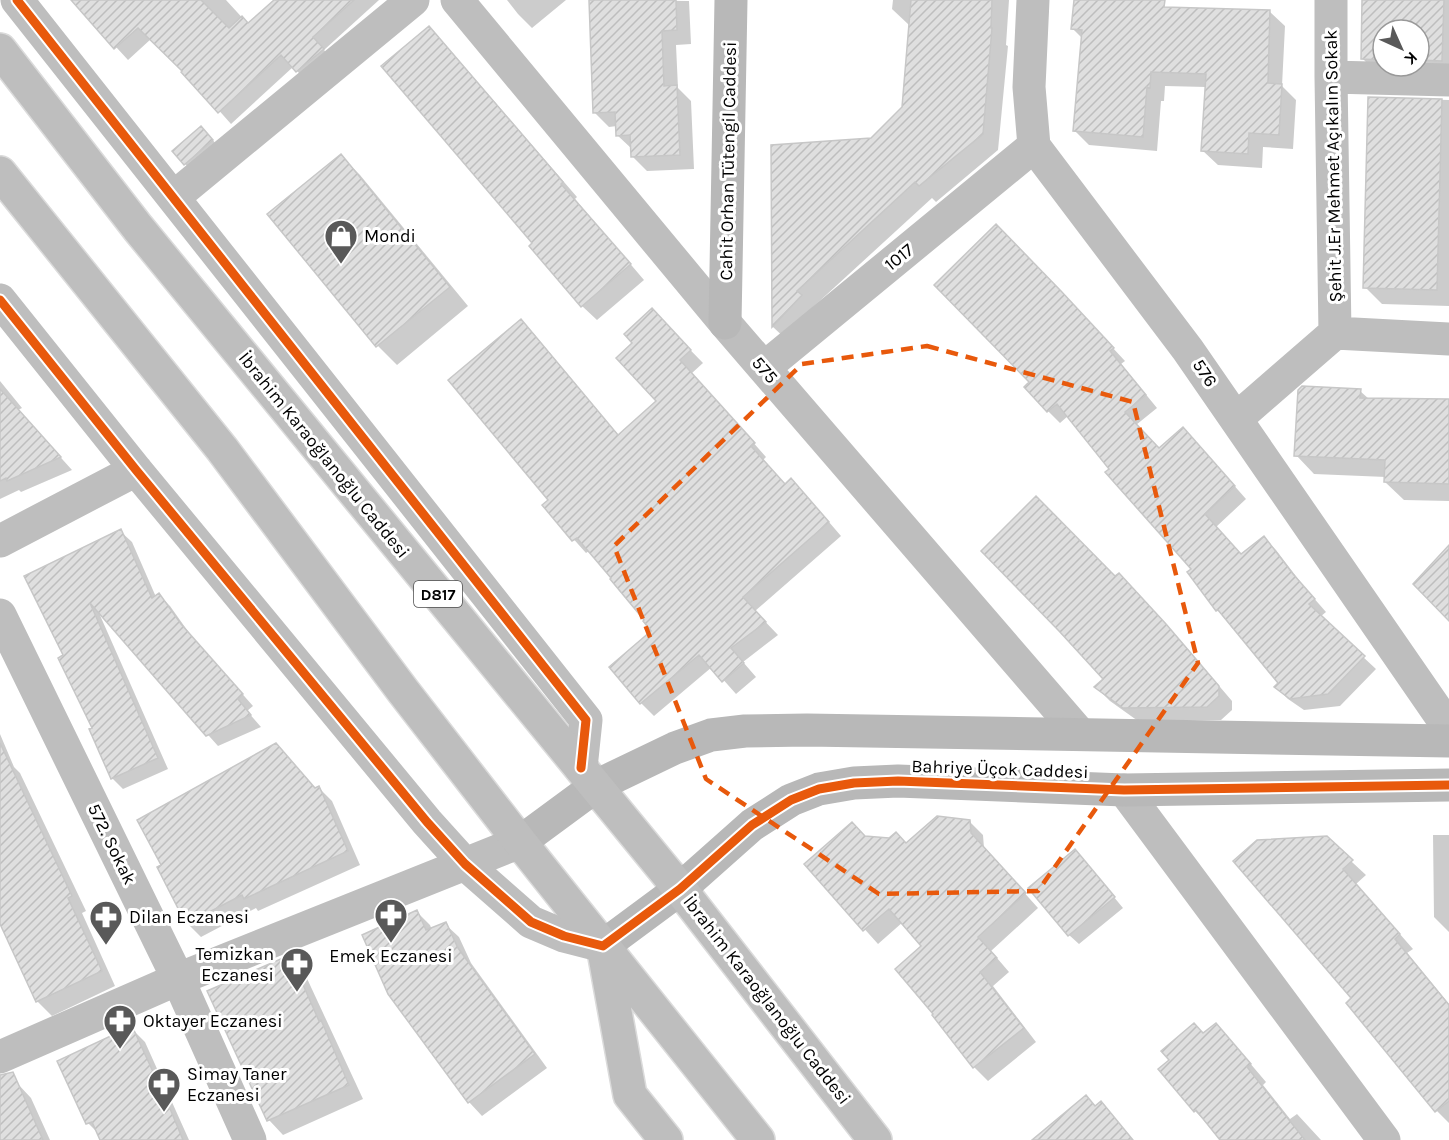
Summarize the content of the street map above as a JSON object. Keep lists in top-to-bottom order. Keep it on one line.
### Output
{"streets":{"main road":["Şehit J.Er Mehmet Açıkalın Sokak","1017","575","576","İbrahim Karaoğlanoğlu Caddesi","D817","572. Sokak"],"street":["Cahit Orhan Tütengil Caddesi","Bahriye Üçok Caddesi"]},"crossings":[["Cahit Orhan Tütengil Caddesi","575"],["1017","575"],["1017","576"],["575","Bahriye Üçok Caddesi"],["İbrahim Karaoğlanoğlu Caddesi","Bahriye Üçok Caddesi"]],"places":{"shop":["Mondi"],"pharmacy":["Emek Eczanesi","Dilan Eczanesi","Temizkan Eczanesi","Oktayer Eczanesi","Simay Taner Eczanesi"]},"north":"bottom right"}
